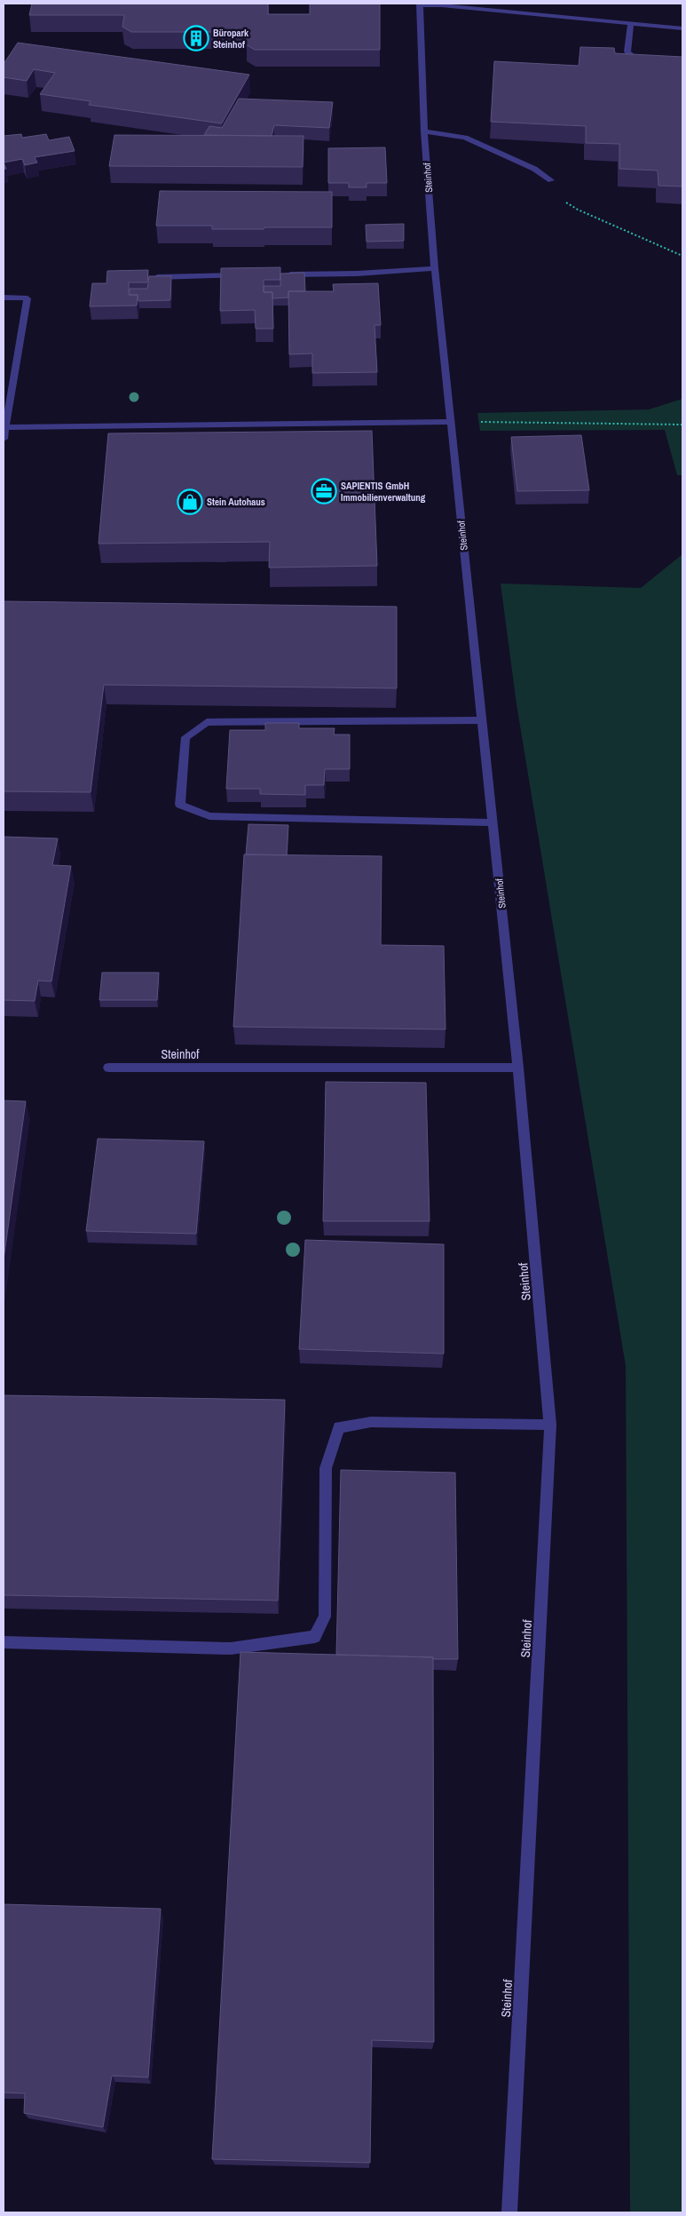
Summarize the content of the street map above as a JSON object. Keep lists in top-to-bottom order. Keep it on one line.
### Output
{"streets":{"street":["Steinhof"]},"places":{"building":["Büropark Steinhof"],"office":["SAPIENTIS GmbH Immobilienverwaltung"],"shop":["Stein Autohaus"]}}
